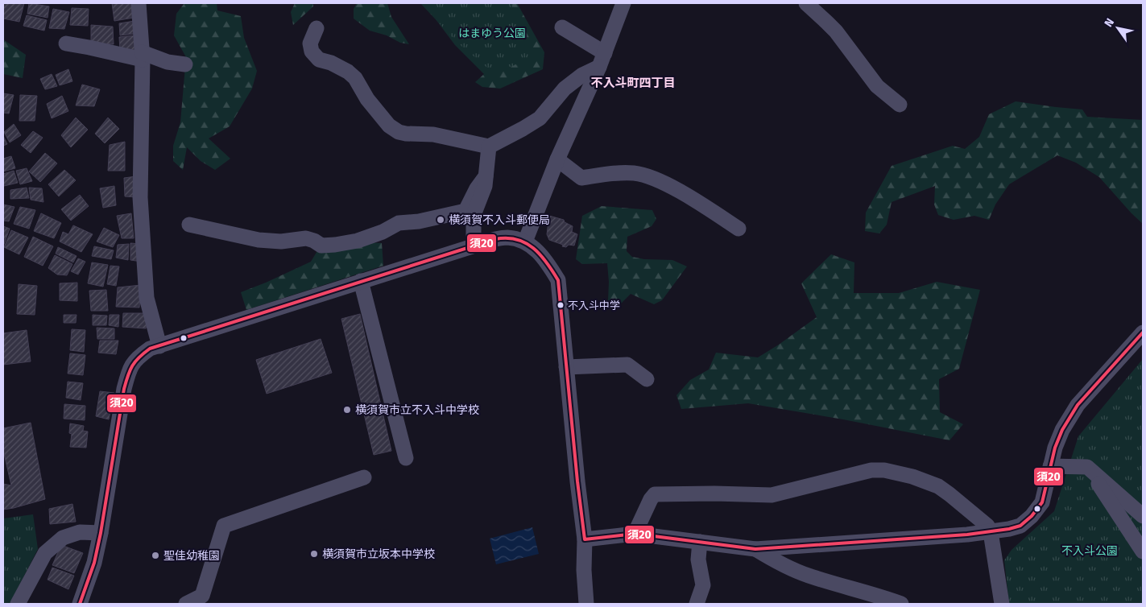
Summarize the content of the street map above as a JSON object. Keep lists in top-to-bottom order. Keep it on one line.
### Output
{"districts":["不入斗町四丁目"],"parks":["はまゆう公園","不入斗公園"],"places":["横須賀不入斗郵便局","不入斗中学","横須賀市立不入斗中学校","横須賀市立坂本中学校","聖佳幼稚園"],"lines":["transit line 須20"],"north":"top left"}
